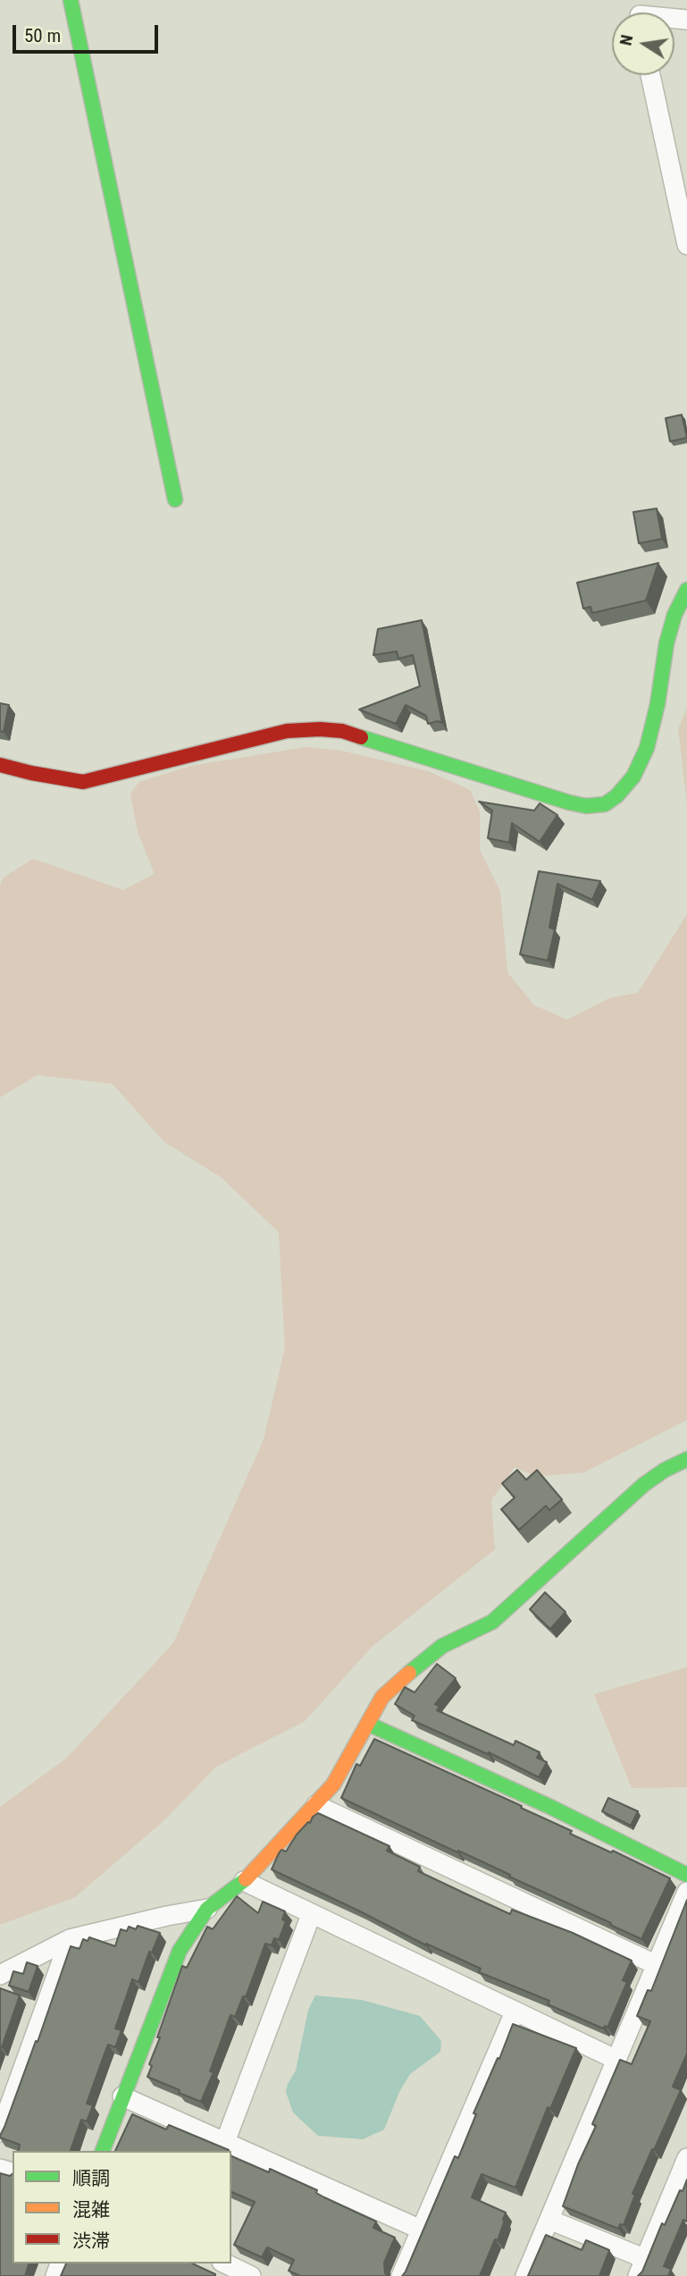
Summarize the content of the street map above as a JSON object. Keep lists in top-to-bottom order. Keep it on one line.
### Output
{"legend":["順調","混雑","渋滞"],"scale_bar":"50 m","north":"left"}
